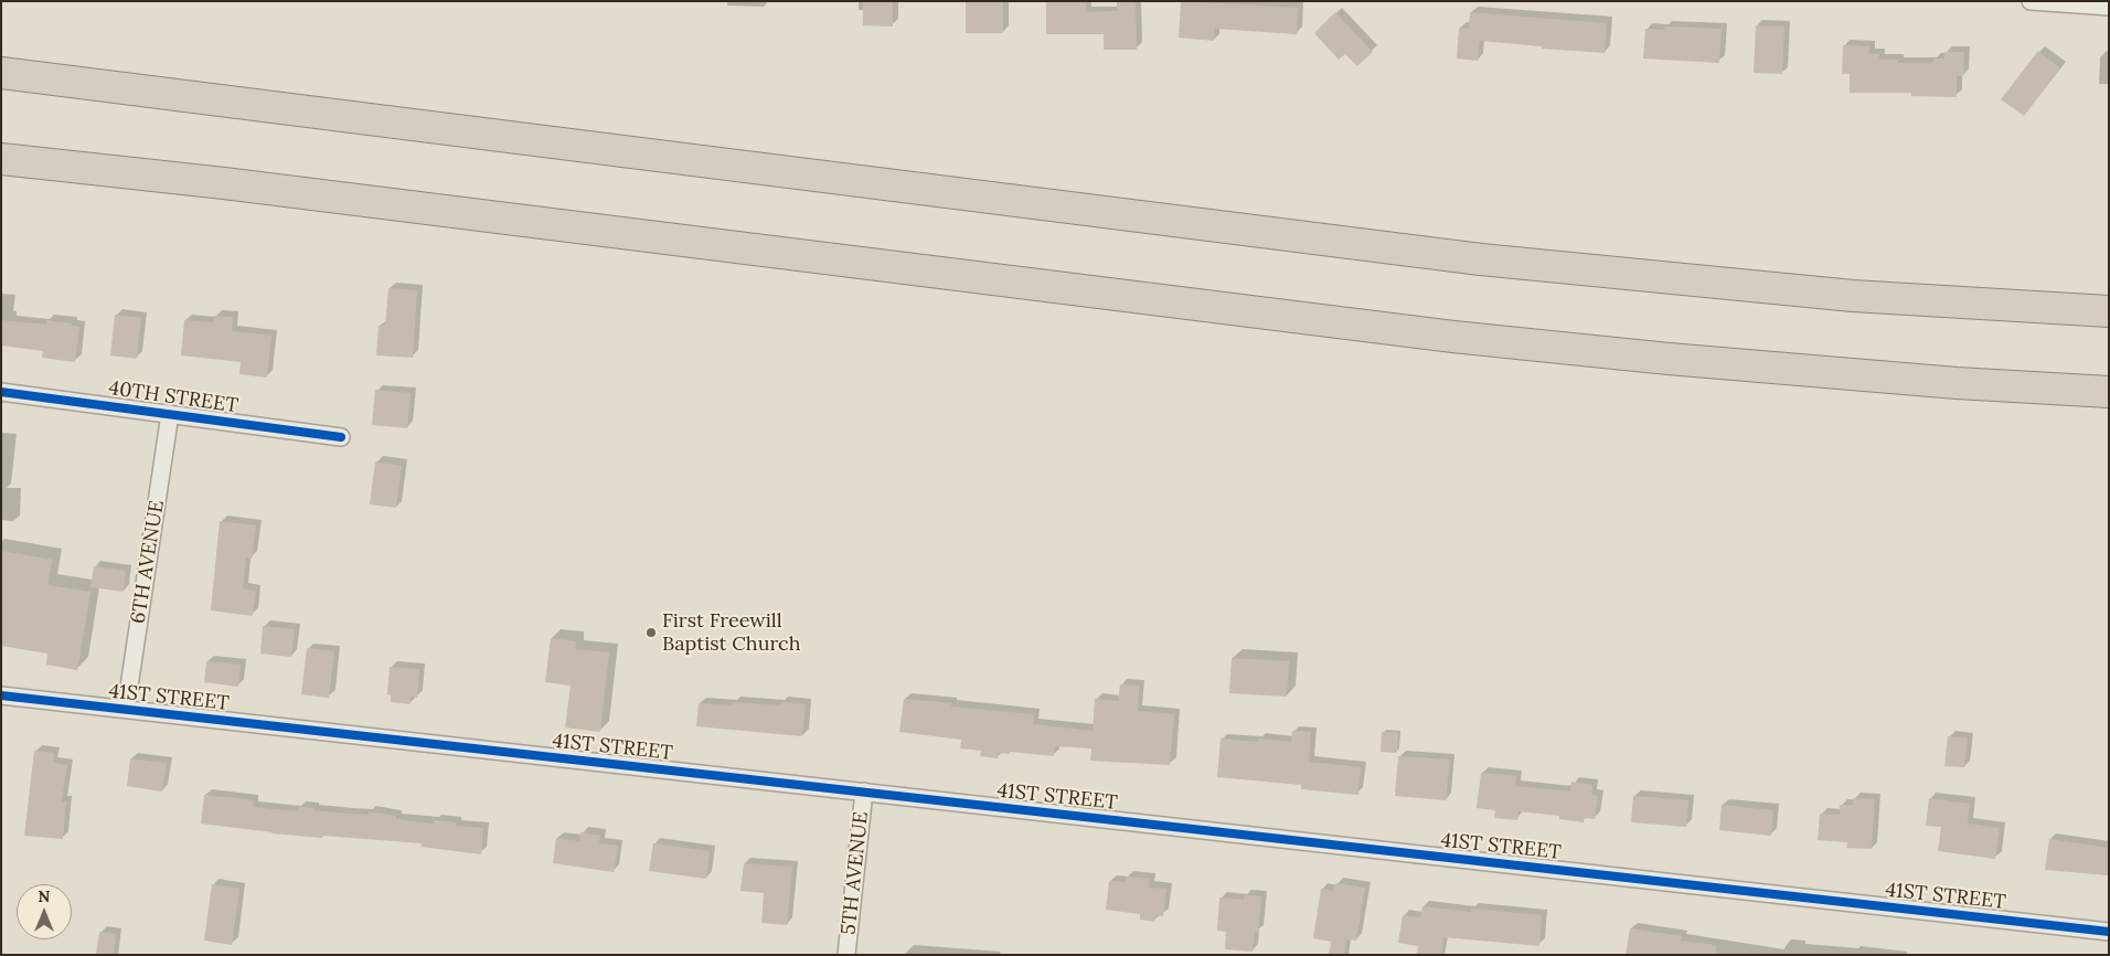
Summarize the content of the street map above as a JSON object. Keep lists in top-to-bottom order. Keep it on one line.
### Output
{"streets":{"street":["40TH STREET","6TH AVENUE","41ST STREET","5TH AVENUE"]},"crossings":[["40TH STREET","6TH AVENUE"],["6TH AVENUE","41ST STREET"],["41ST STREET","5TH AVENUE"]],"places":["First Freewill Baptist Church"],"north":"top"}
